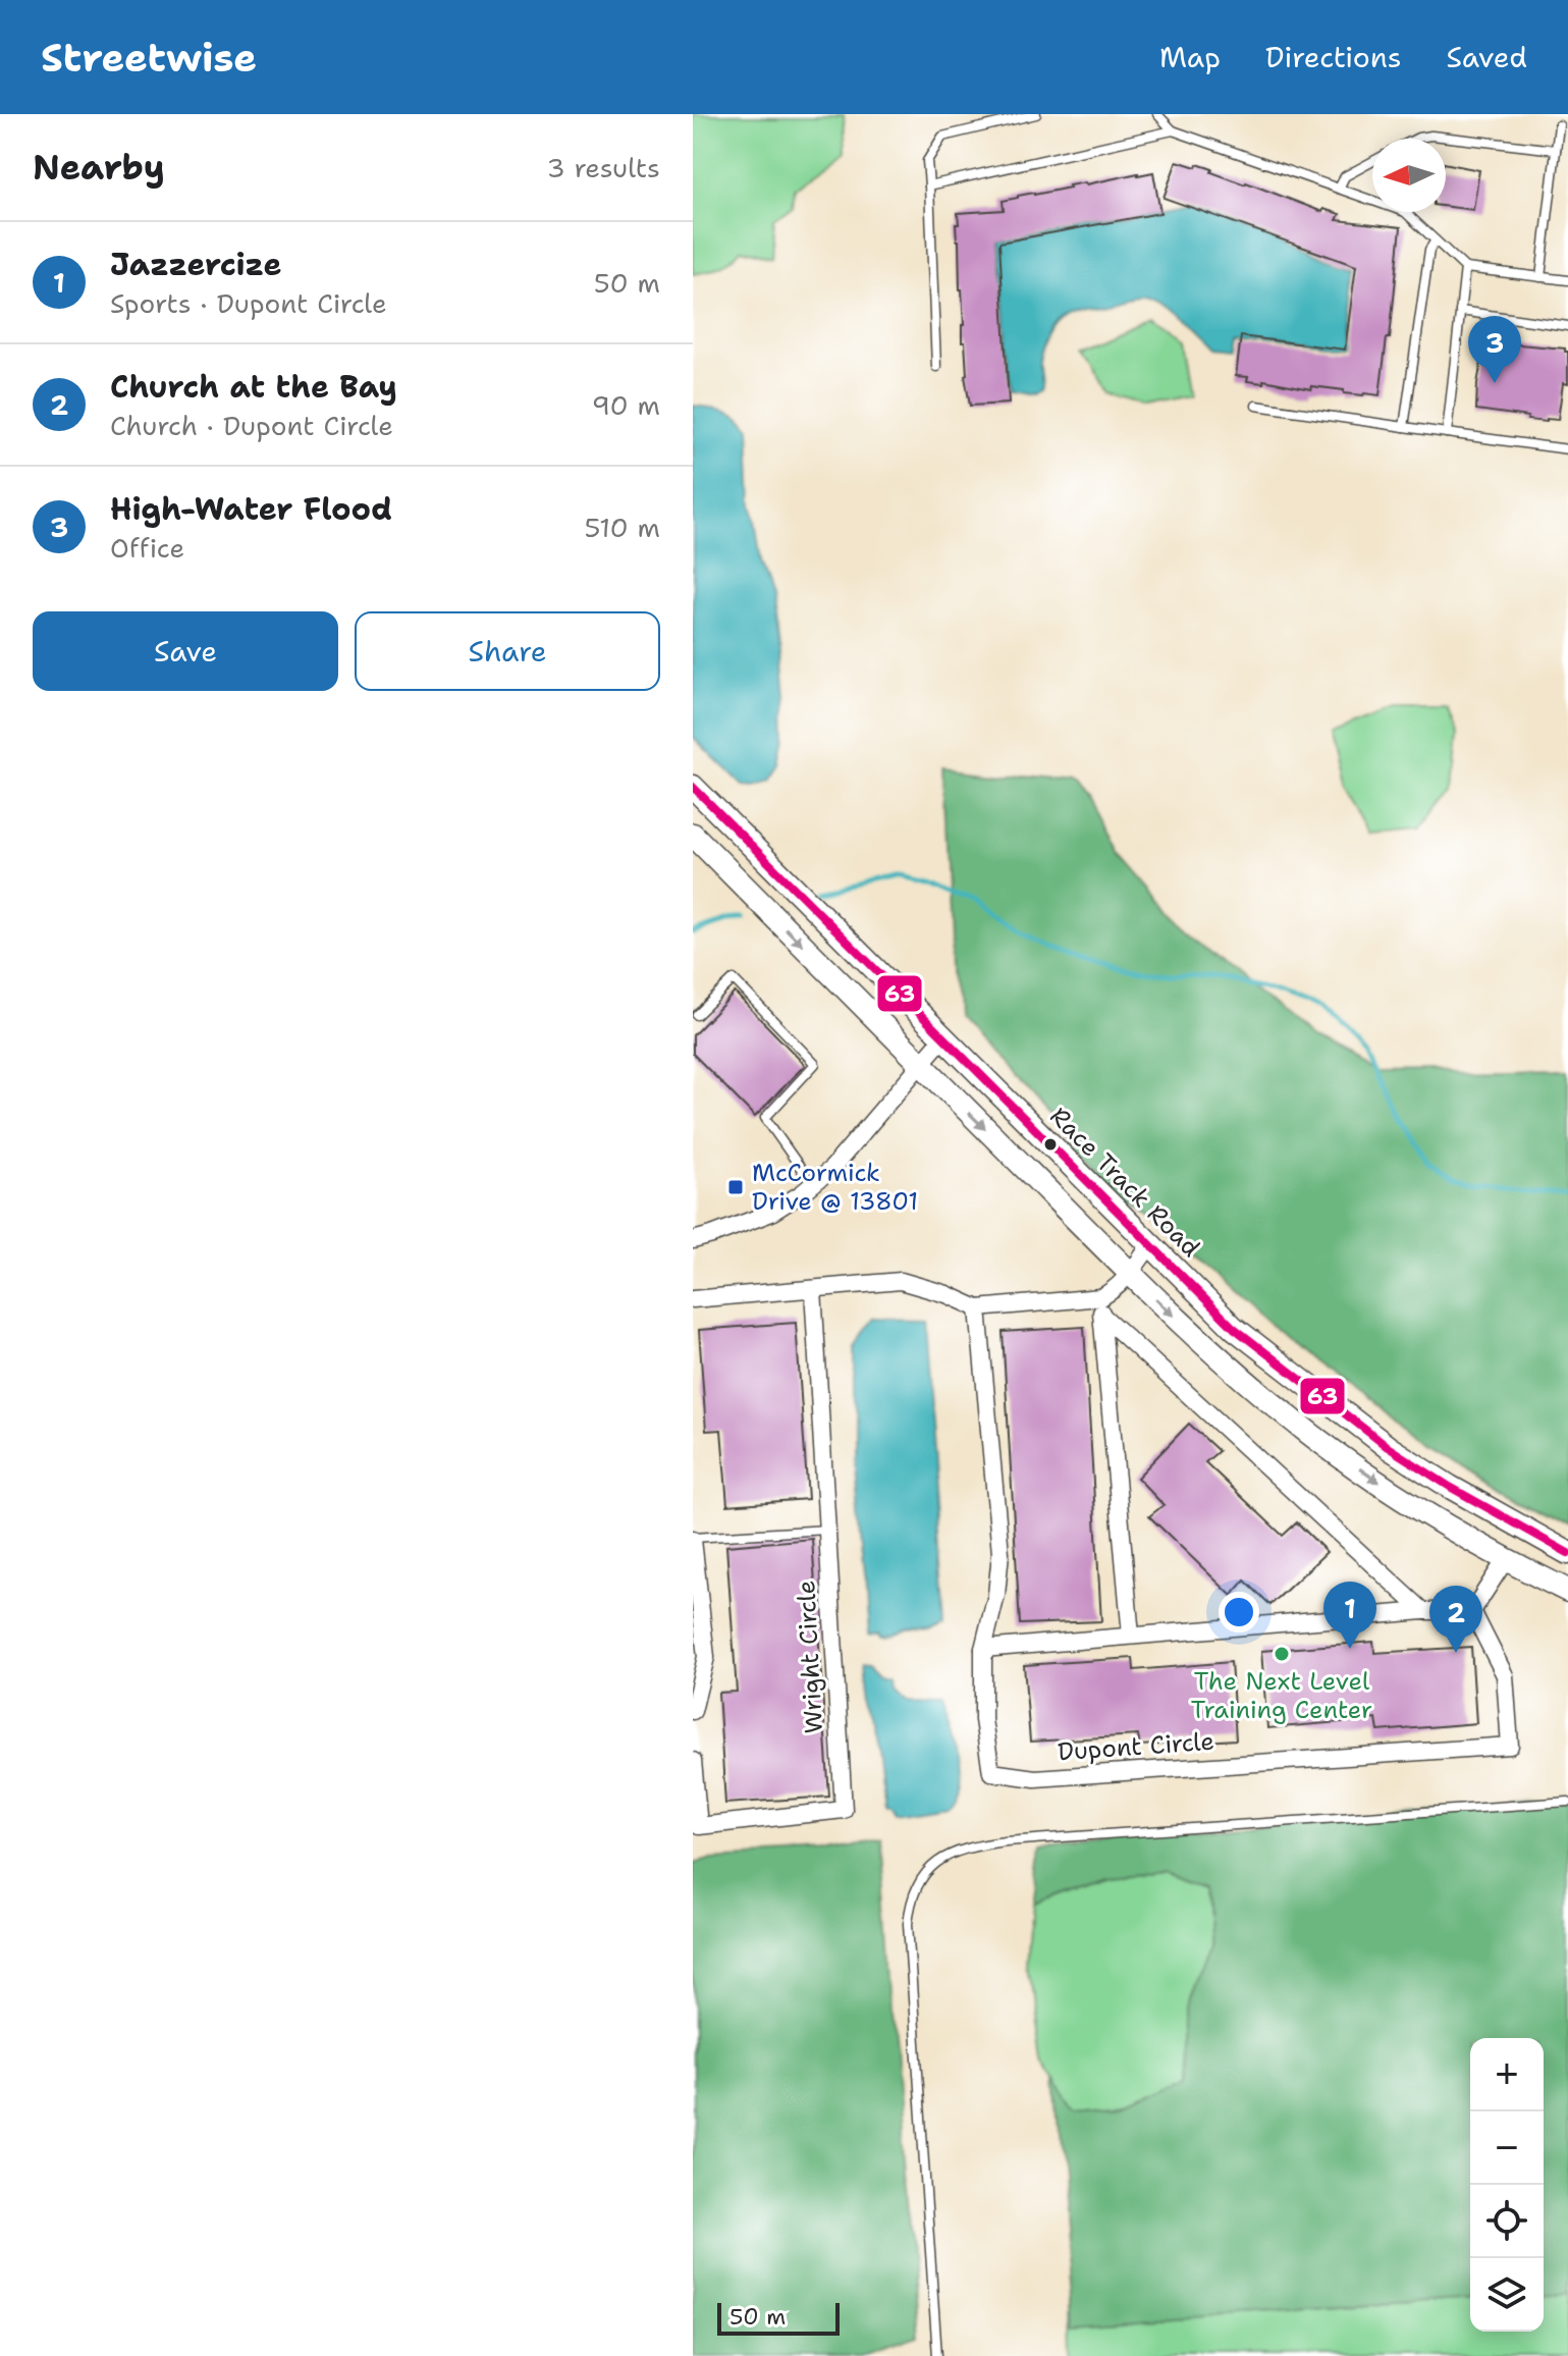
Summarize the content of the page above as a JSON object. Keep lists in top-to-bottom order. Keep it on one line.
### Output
{"streets":{"main road":["Race Track Road"],"street":["Wright Circle","Dupont Circle"]},"places":{"transit":["McCormick Drive @ 13801"],"other":["The Next Level Training Center"]},"lines":["transit line 63"],"scale_bar":"50 m","north":"left","page":{"header":"Streetwise","nav":["Map","Directions","Saved"],"heading":["Nearby","3 results"],"list":[{"mark":"1","name":"Jazzercize","note":"Sports · Dupont Circle","value":"50 m"},{"mark":"2","name":"Church at the Bay","note":"Church · Dupont Circle","value":"90 m"},{"mark":"3","name":"High-Water Flood","note":"Office","value":"510 m"}],"pins":["3","1","2"],"buttons":["Save","Share"],"map_buttons":["+","−"],"scale":"50 m"}}
